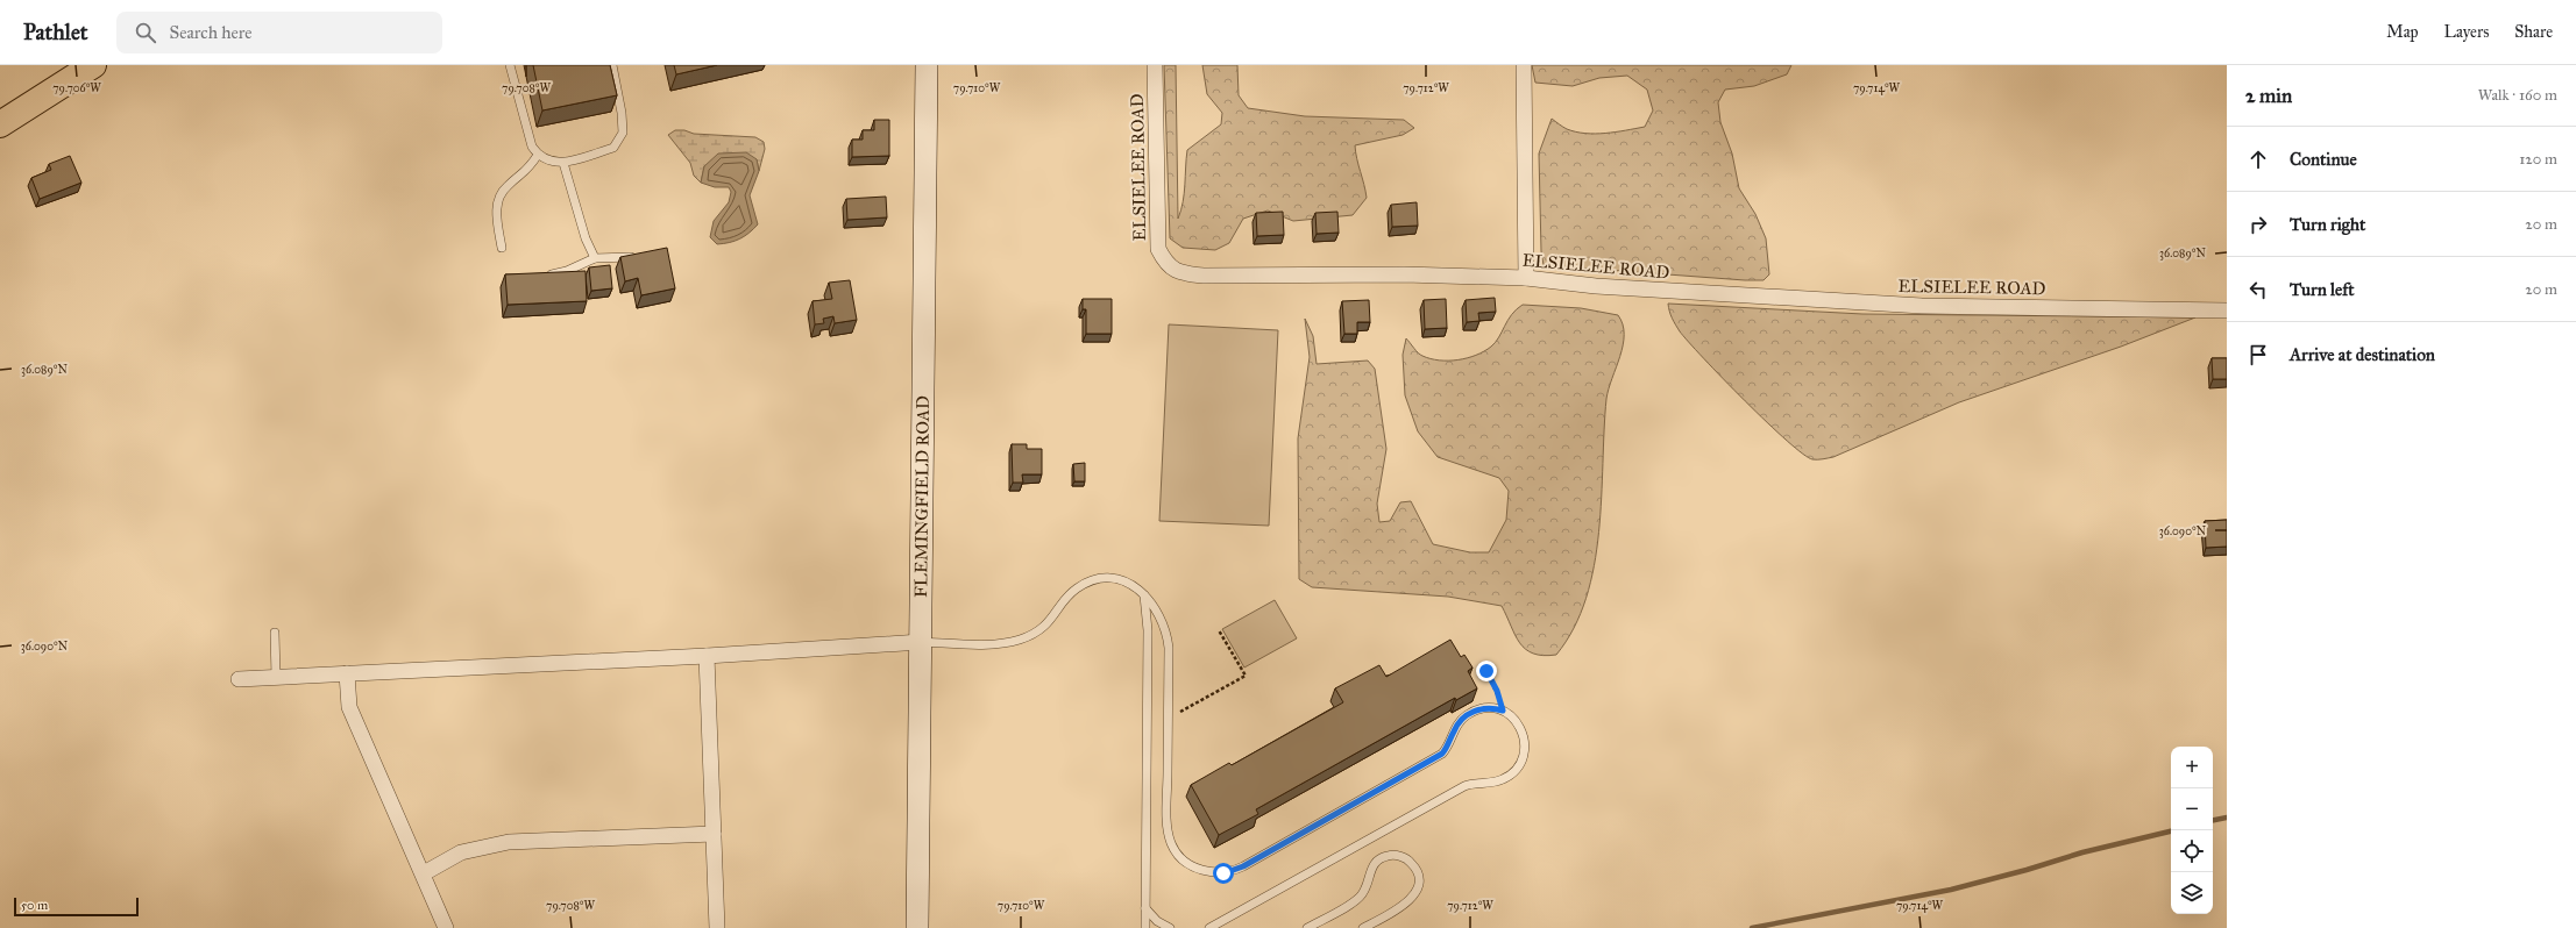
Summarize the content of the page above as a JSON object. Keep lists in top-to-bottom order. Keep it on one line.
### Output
{"streets":{"street":["ELSIELEE ROAD","FLEMINGFIELD ROAD"]},"scale_bar":"50 m","page":{"header":"Pathlet","search":"Search here","nav":["Map","Layers","Share"],"heading":["2 min","Walk · 160 m"],"list":[["Continue","120 m"],["Turn right","20 m"],["Turn left","20 m"],"Arrive at destination"],"map_buttons":["+","−"],"scale":"50 m"},"coordinates":["79.706°W","79.708°W","79.710°W","79.712°W","79.714°W","36.089°N","36.090°N"]}
